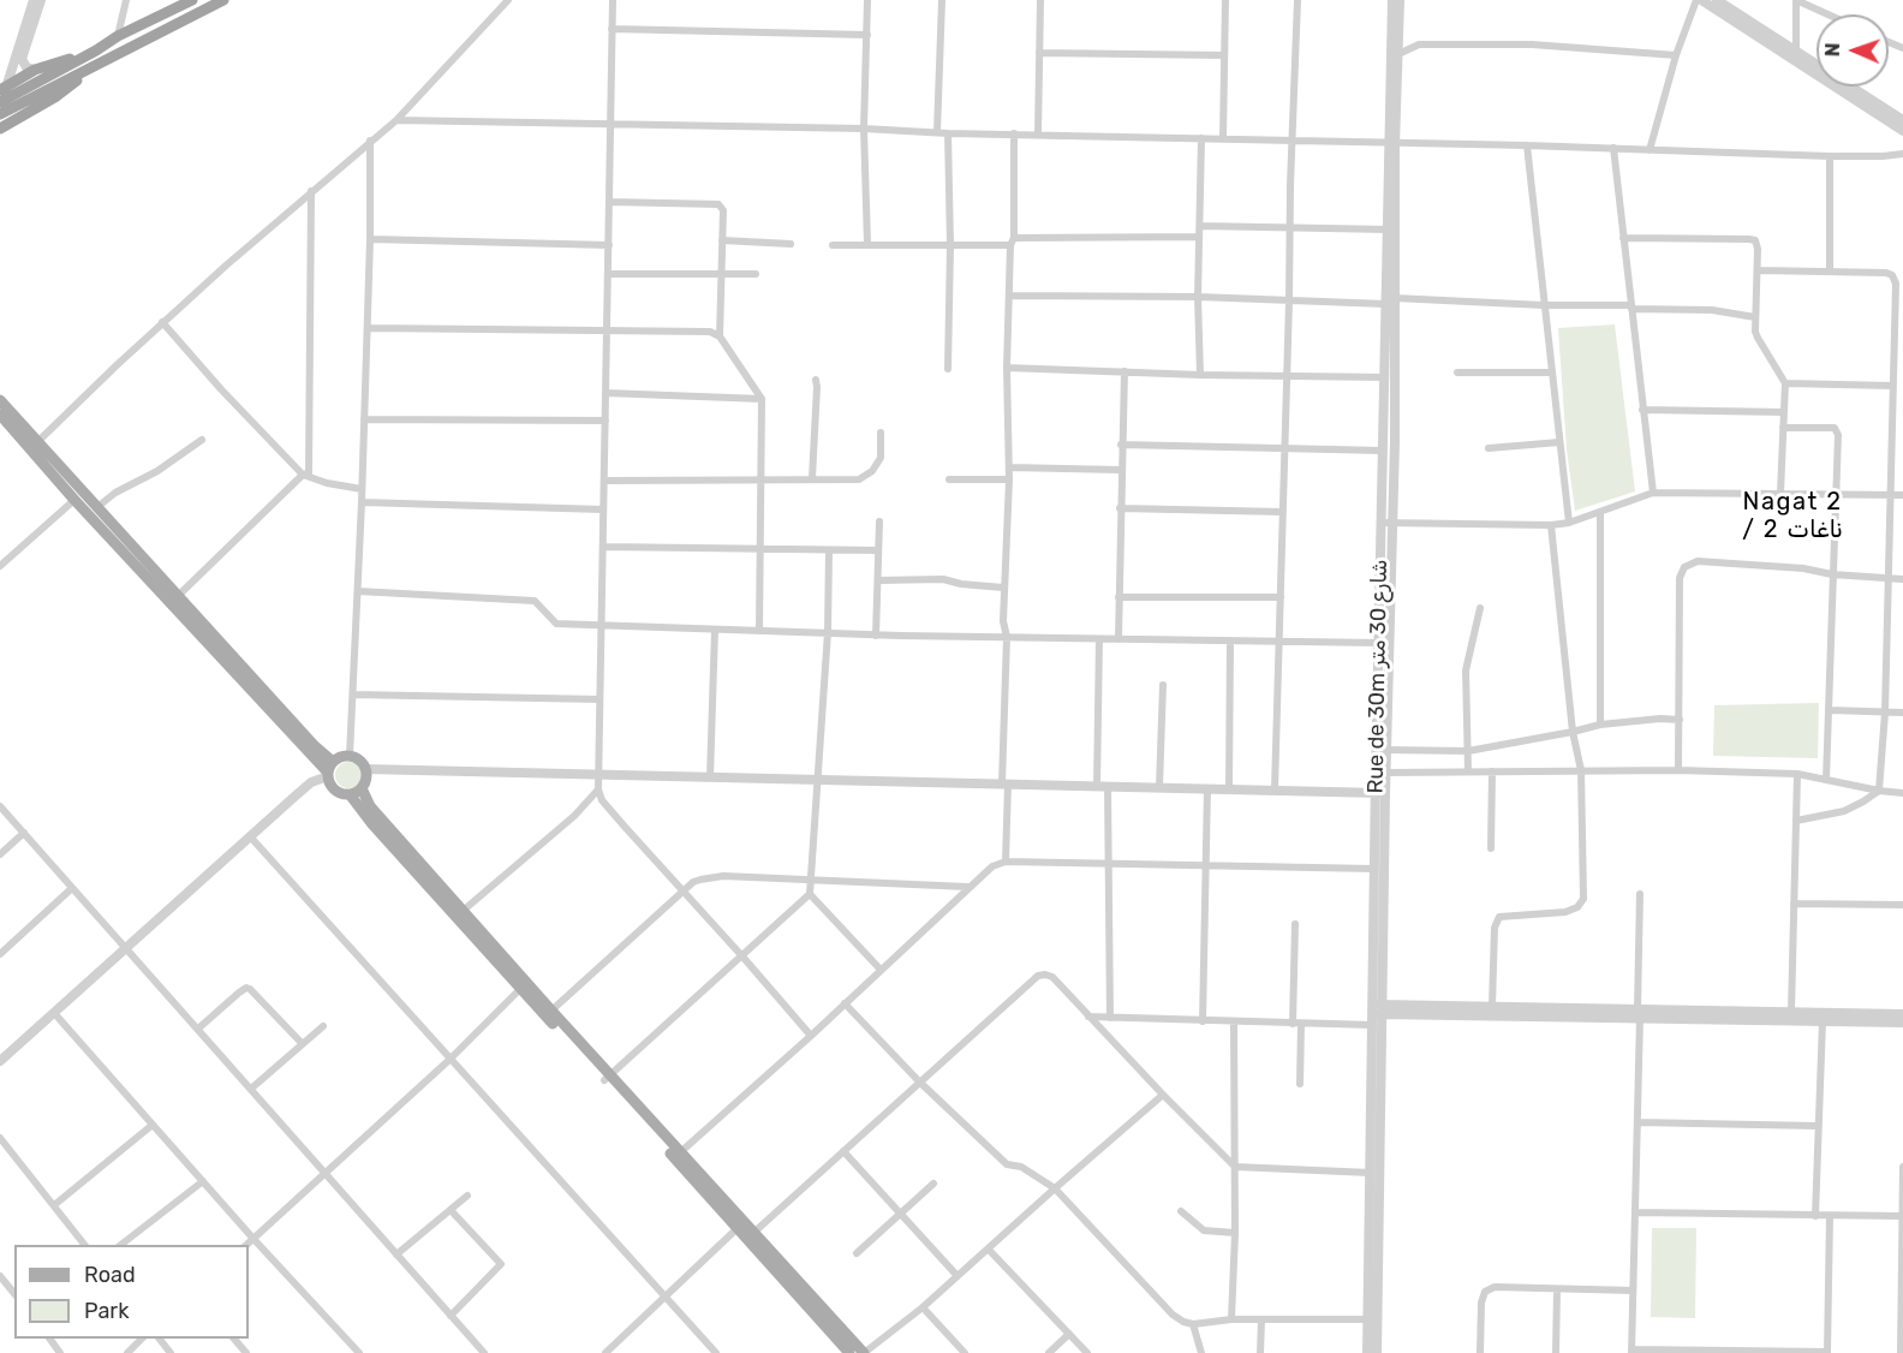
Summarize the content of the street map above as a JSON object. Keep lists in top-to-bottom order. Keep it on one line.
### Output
{"streets":{"street":["Rue de 30m شارع 30 متر"]},"districts":["Nagat 2 / ناغات 2"],"legend":["Road","Park"],"north":"left"}
